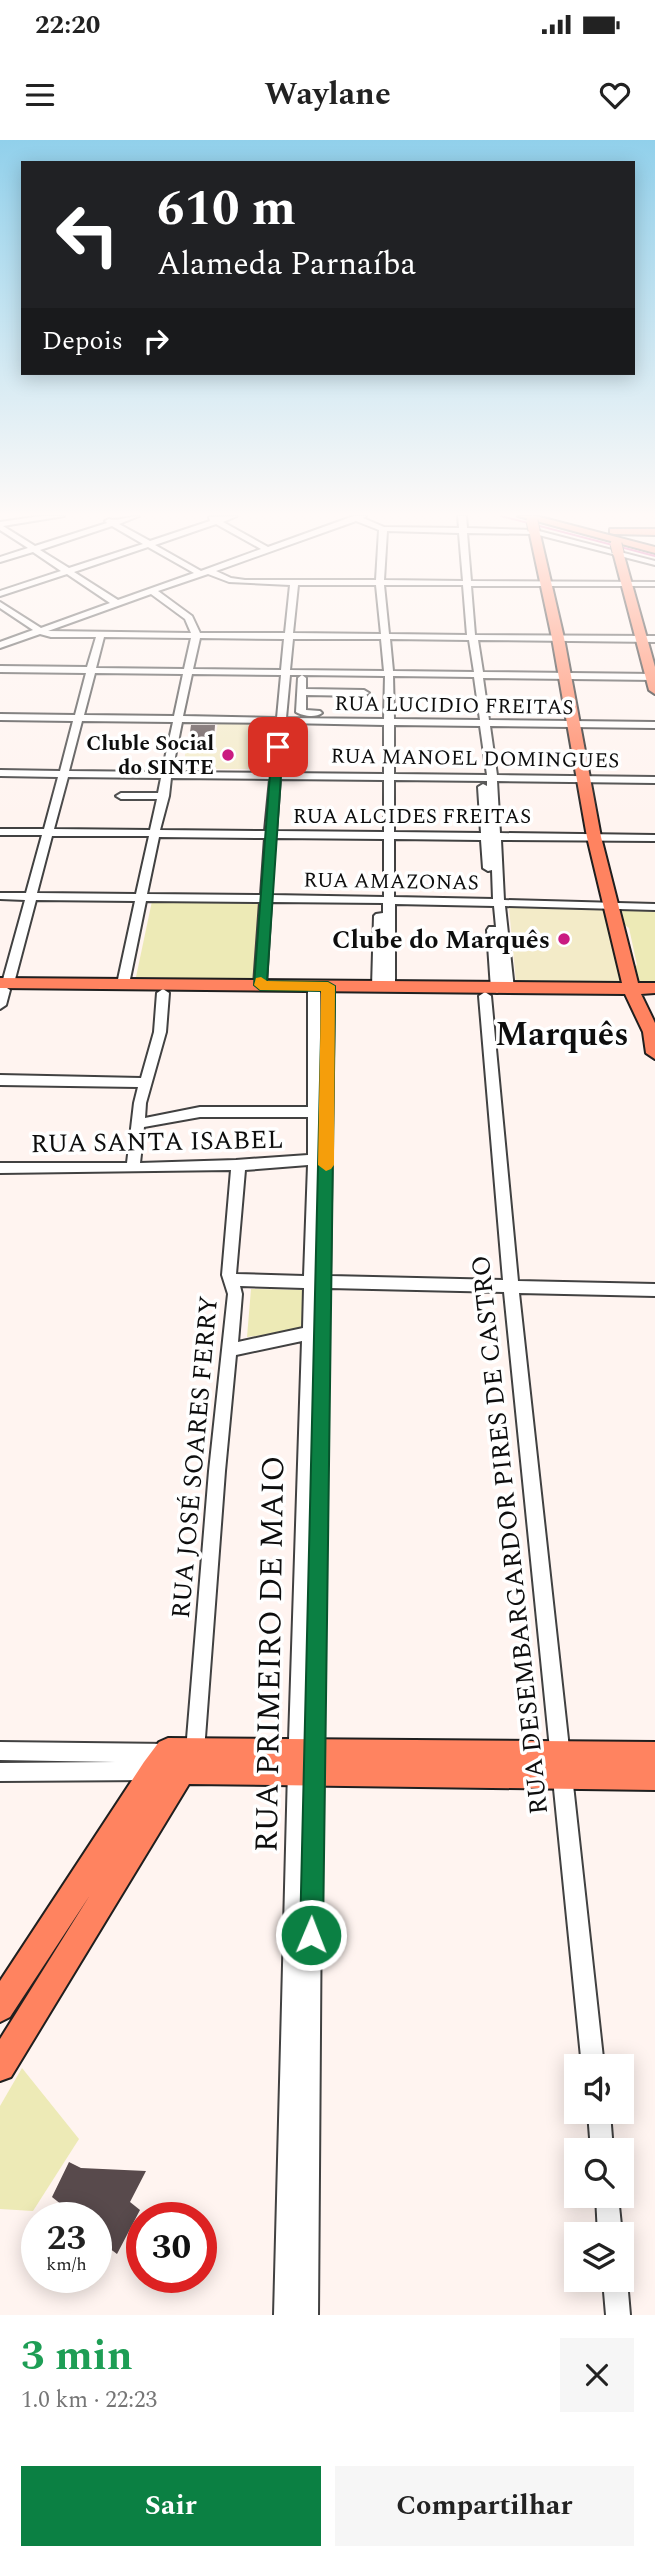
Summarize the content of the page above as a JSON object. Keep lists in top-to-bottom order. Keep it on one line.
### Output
{"streets":{"street":["RUA LUCIDIO FREITAS","RUA MANOEL DOMINGUES","RUA ALCIDES FREITAS","RUA AMAZONAS","RUA SANTA ISABEL","RUA JOSÉ SOARES FERRY","RUA DESEMBARGARDOR PIRES DE CASTRO","RUA PRIMEIRO DE MAIO"]},"crossings":[["RUA SANTA ISABEL","RUA JOSÉ SOARES FERRY"],["RUA SANTA ISABEL","RUA PRIMEIRO DE MAIO"]],"districts":["Marquês"],"places":["Cluble Social do SINTE","Clube do Marquês"],"page":{"status":"22:20","header":"Waylane","turn":["610 m","Alameda Parnaíba"],"then":"Depois","speed":"23 km/h","limit":"30","heading":["3 min","1.0 km · 22:23"],"buttons":["Sair","Compartilhar"]}}
